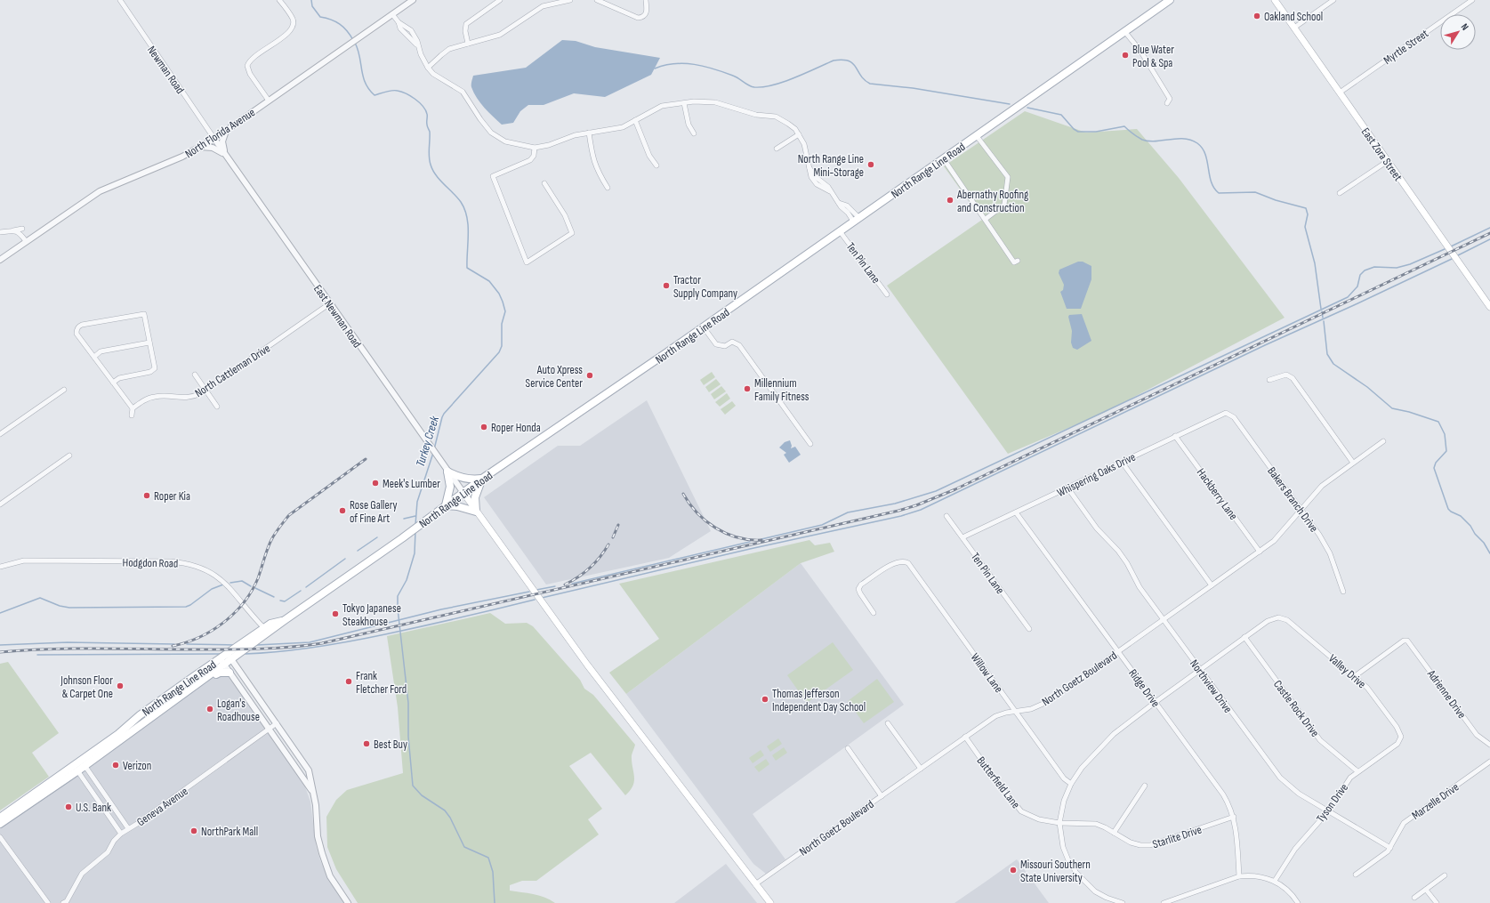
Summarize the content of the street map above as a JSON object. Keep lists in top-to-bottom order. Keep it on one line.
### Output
{"streets":{"main road":["East Zora Street","North Range Line Road"],"street":["Myrtle Street","Newman Road","North Florida Avenue","Ten Pin Lane","East Newman Road","North Cattleman Drive","Whispering Oaks Drive","Hackberry Lane","Bakers Branch Drive","Hodgdon Road","Valley Drive","Willow Lane","North Goetz Boulevard","Northview Drive","Ridge Drive","Adrienne Drive","Castle Rock Drive","Butterfield Lane","Marzelle Drive","Tyson Drive","Geneva Avenue","Starlite Drive"]},"crossings":[["Myrtle Street","East Zora Street"],["Newman Road","North Florida Avenue"],["Newman Road","East Newman Road"],["North Florida Avenue","East Newman Road"],["North Range Line Road","Ten Pin Lane"],["North Range Line Road","East Newman Road"],["North Range Line Road","Hodgdon Road"],["Ten Pin Lane","Whispering Oaks Drive"],["East Newman Road","North Cattleman Drive"],["Whispering Oaks Drive","Hackberry Lane"],["Whispering Oaks Drive","Bakers Branch Drive"],["Whispering Oaks Drive","Northview Drive"],["Whispering Oaks Drive","Ridge Drive"],["Hackberry Lane","North Goetz Boulevard"],["Bakers Branch Drive","North Goetz Boulevard"],["Valley Drive","Adrienne Drive"],["Valley Drive","Castle Rock Drive"],["Valley Drive","Tyson Drive"],["Willow Lane","North Goetz Boulevard"],["North Goetz Boulevard","Northview Drive"],["North Goetz Boulevard","Ridge Drive"],["North Goetz Boulevard","Butterfield Lane"],["Northview Drive","Marzelle Drive"],["Northview Drive","Tyson Drive"],["Ridge Drive","Starlite Drive"],["Castle Rock Drive","Tyson Drive"],["Butterfield Lane","Starlite Drive"]],"water":["Turkey Creek"],"places":["Oakland School","Blue Water Pool & Spa","North Range Line Mini-Storage","Abernathy Roofing and Construction","Tractor Supply Company","Auto Xpress Service Center","Millennium Family Fitness","Roper Honda","Meek's Lumber","Roper Kia","Rose Gallery of Fine Art","Tokyo Japanese Steakhouse","Frank Fletcher Ford","Johnson Floor & Carpet One","Thomas Jefferson Independent Day School","Logan's Roadhouse","Best Buy","Verizon","U.S. Bank","NorthPark Mall","Missouri Southern State University"],"north":"top right"}
